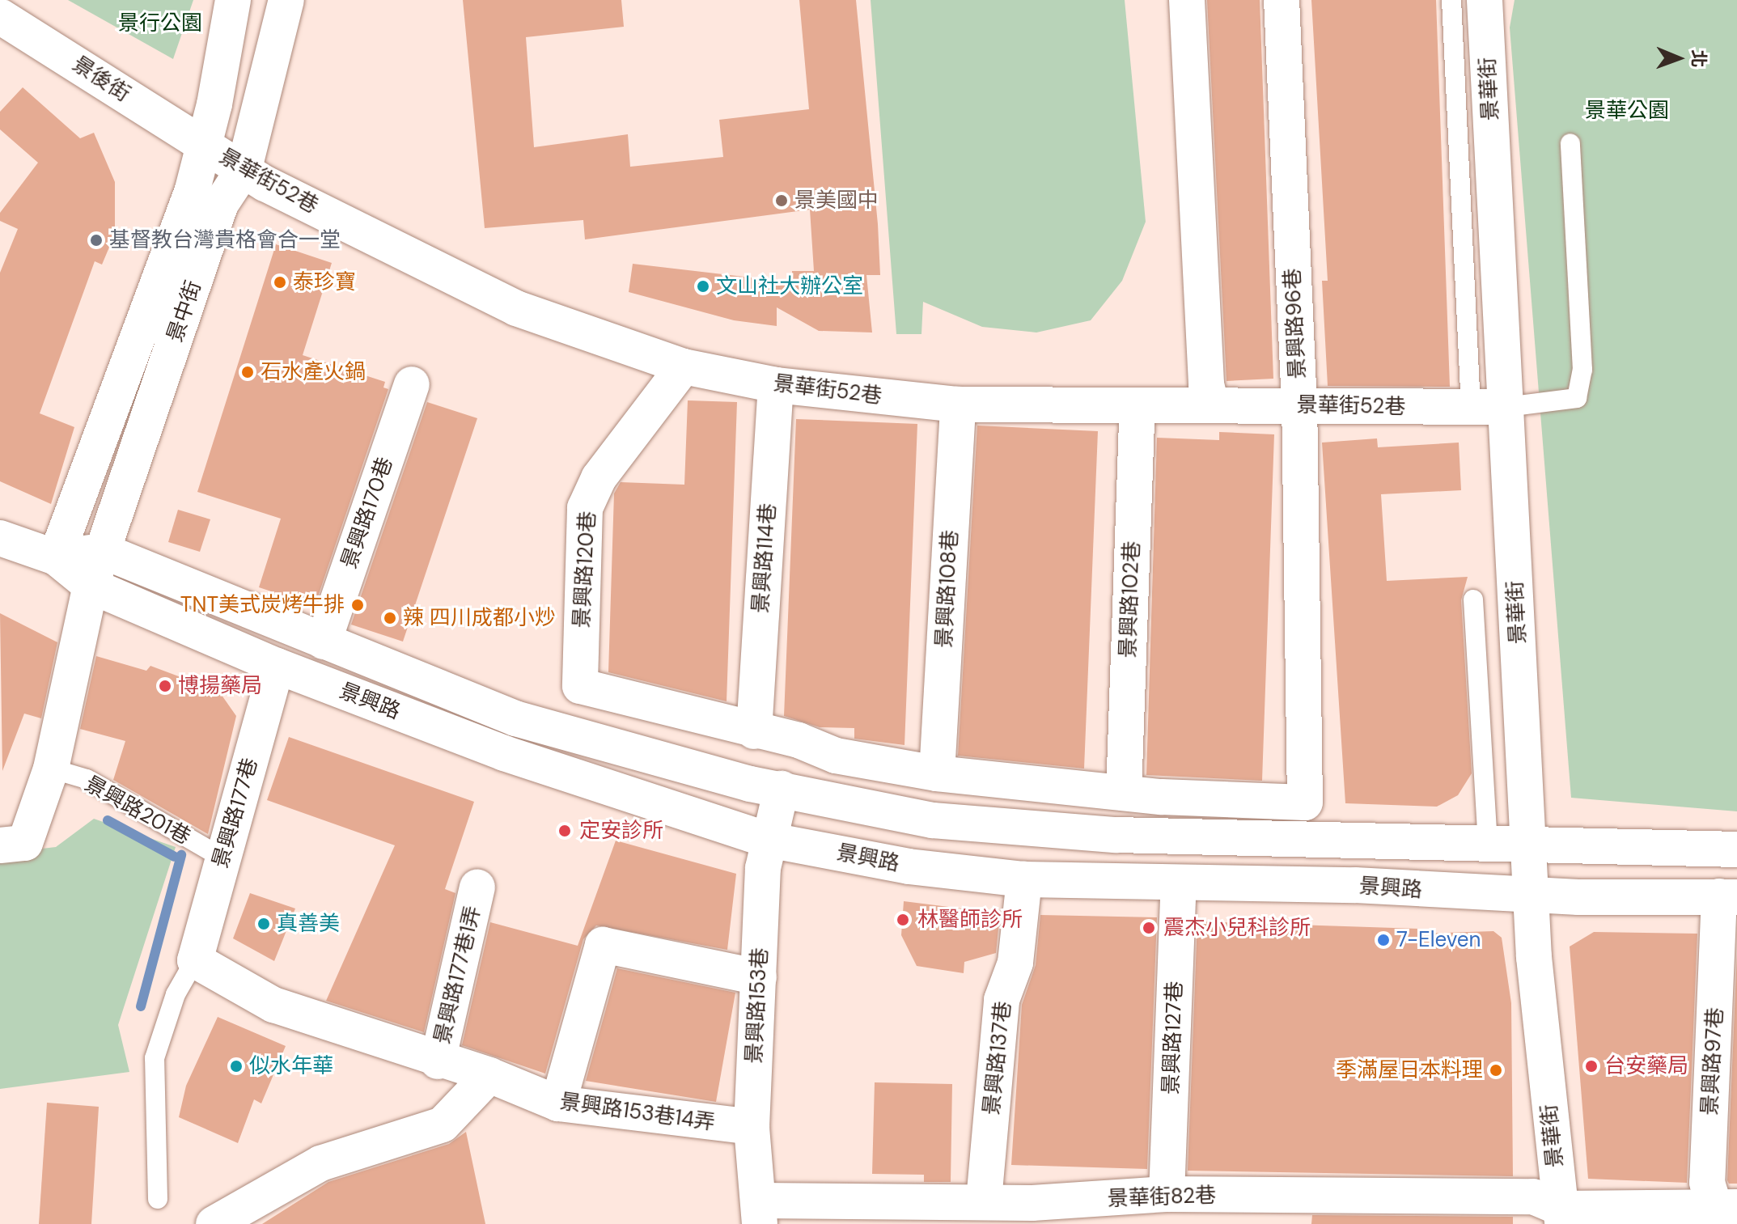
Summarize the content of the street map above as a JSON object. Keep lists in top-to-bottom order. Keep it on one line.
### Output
{"streets":{"street":["景後街","景華街","景華街52巷","景中街","景興路96巷","景興路170巷","景興路114巷","景興路120巷","景興路108巷","景興路102巷","景興路","景興路177巷","景興路177巷1弄","景興路153巷","景興路127巷","景興路137巷","景興路97巷","景興路153巷14弄","景華街82巷"],"lane":["景興路201巷"]},"crossings":[["景後街","景華街52巷"],["景後街","景中街"],["景華街","景華街52巷"],["景華街","景興路"],["景華街","景華街82巷"],["景華街52巷","景中街"],["景華街52巷","景興路96巷"],["景華街52巷","景興路114巷"],["景華街52巷","景興路120巷"],["景華街52巷","景興路108巷"],["景華街52巷","景興路102巷"],["景中街","景興路"],["景興路96巷","景興路102巷"],["景興路170巷","景興路"],["景興路114巷","景興路120巷"],["景興路","景興路177巷"],["景興路","景興路153巷"],["景興路","景興路127巷"],["景興路","景興路137巷"],["景興路","景興路97巷"],["景興路201巷","景興路177巷"],["景興路177巷1弄","景興路153巷14弄"],["景興路153巷","景興路153巷14弄"],["景興路153巷","景華街82巷"],["景興路127巷","景華街82巷"],["景興路137巷","景華街82巷"]],"parks":["景行公園","景華公園"],"places":["景美國中","基督教台灣貴格會合一堂","泰珍寶","文山社大辦公室","石水產火鍋","TNT美式炭烤牛排","辣 四川成都小炒","博揚藥局","定安診所","林醫師診所","真善美","震杰小兒科診所","7-Eleven","似水年華","台安藥局","季滿屋日本料理"],"north":"right"}
